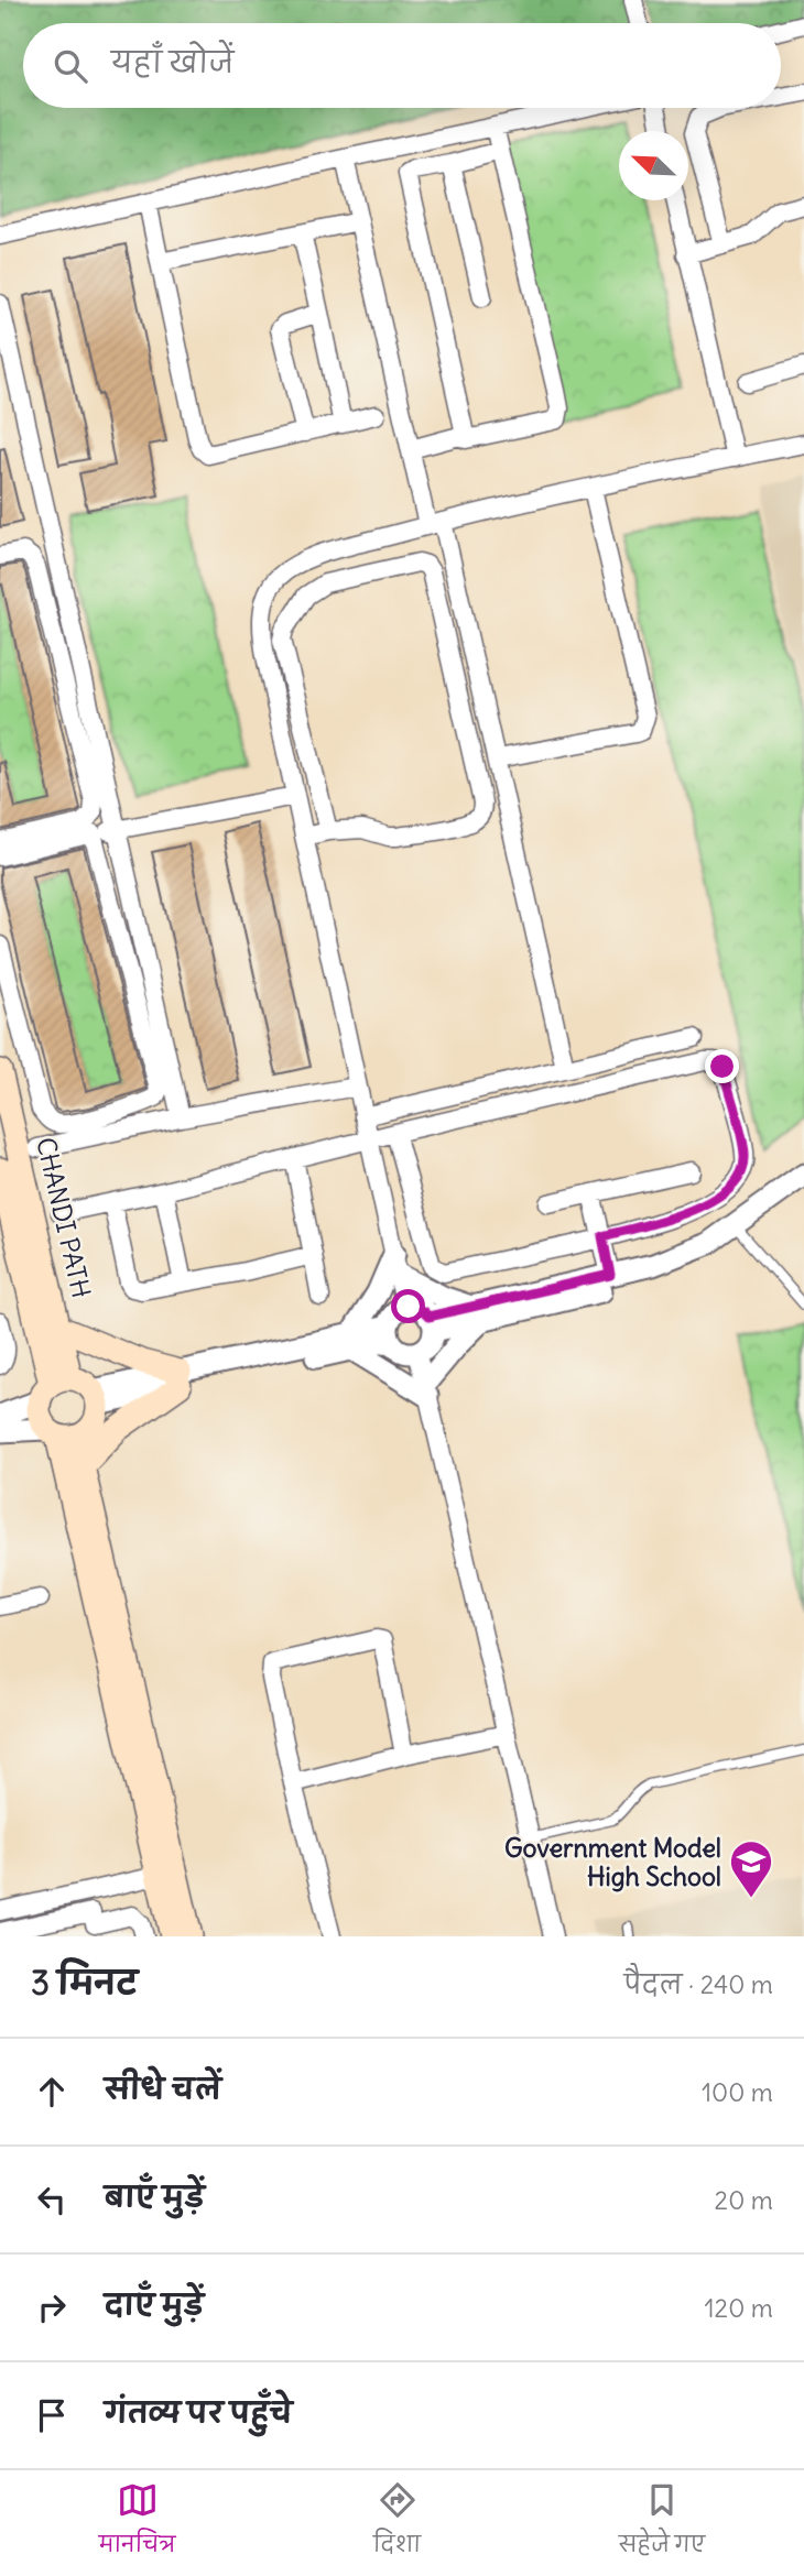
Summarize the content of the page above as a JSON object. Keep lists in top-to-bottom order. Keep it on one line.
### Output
{"streets":{"main road":["CHANDI PATH"]},"places":{"school or university":["Government Model High School"]},"north":"top left","page":{"search":"यहाँ खोजें","heading":["3 मिनट","पैदल · 240 m"],"list":[["सीधे चलें","100 m"],["बाएँ मुड़ें","20 m"],["दाएँ मुड़ें","120 m"],"गंतव्य पर पहुँचे"],"nav":["मानचित्र","दिशा","सहेजे गए"]}}
